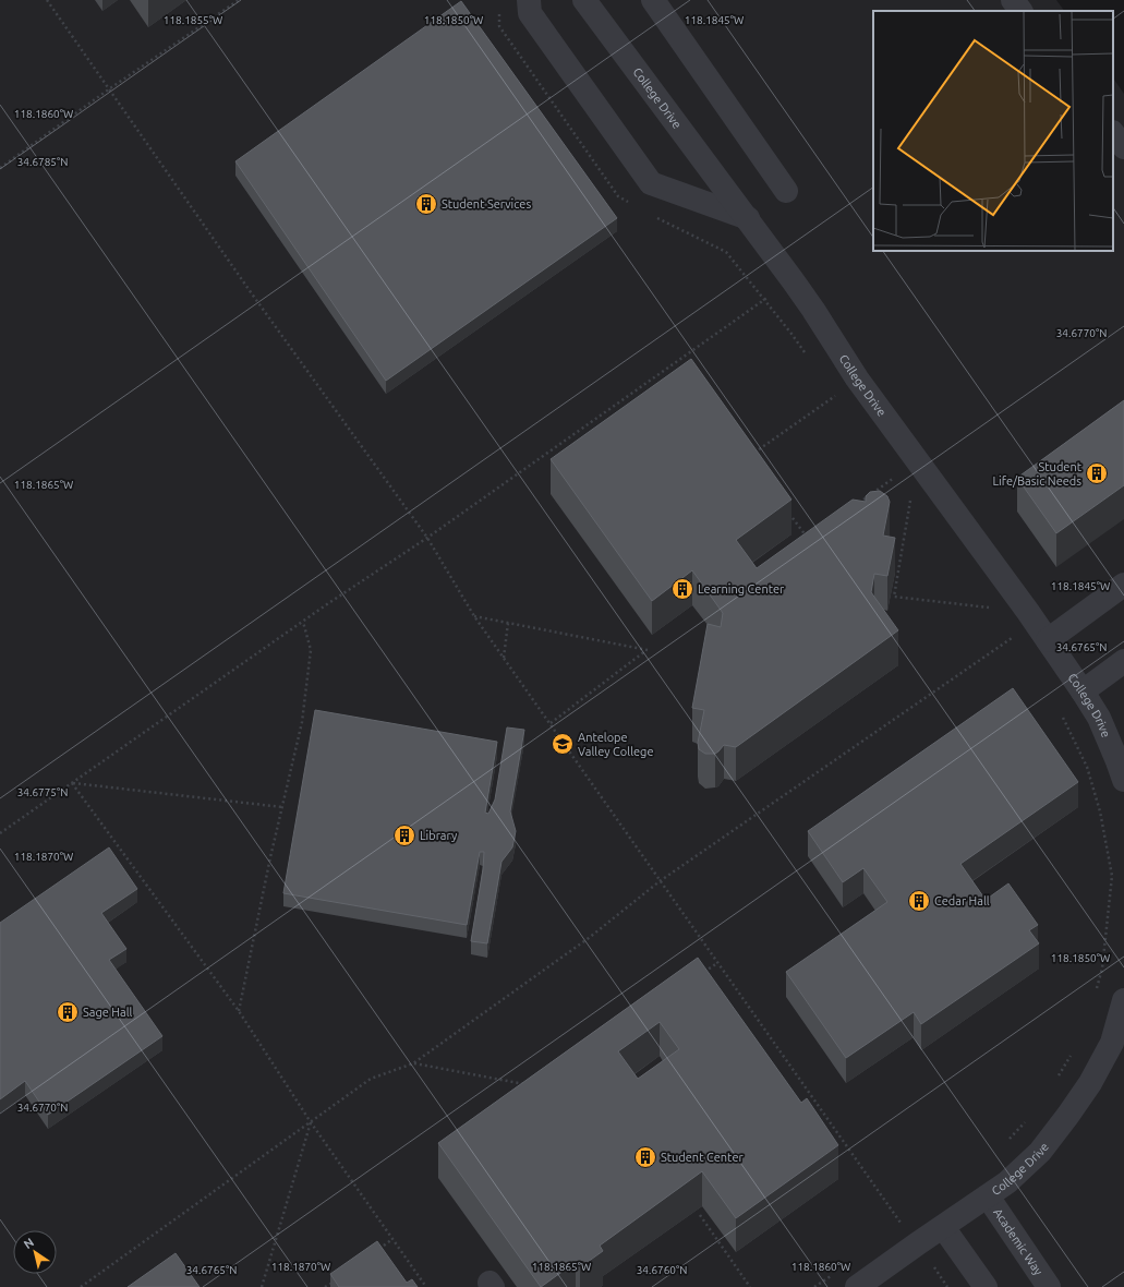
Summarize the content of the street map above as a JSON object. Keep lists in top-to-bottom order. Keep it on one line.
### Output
{"streets":{"lane":["College Drive","Academic Way"]},"crossings":[["College Drive","Academic Way"]],"places":{"building":["Student Services","Student Life/Basic Needs","Learning Center","Library","Cedar Hall","Sage Hall","Student Center"],"school or university":["Antelope Valley College"]},"north":"top left","coordinates":["118.1855°W","118.1850°W","118.1845°W","118.1860°W","34.6785°N","34.6770°N","118.1865°W","34.6765°N","34.6775°N","118.1870°W","34.6760°N"]}
